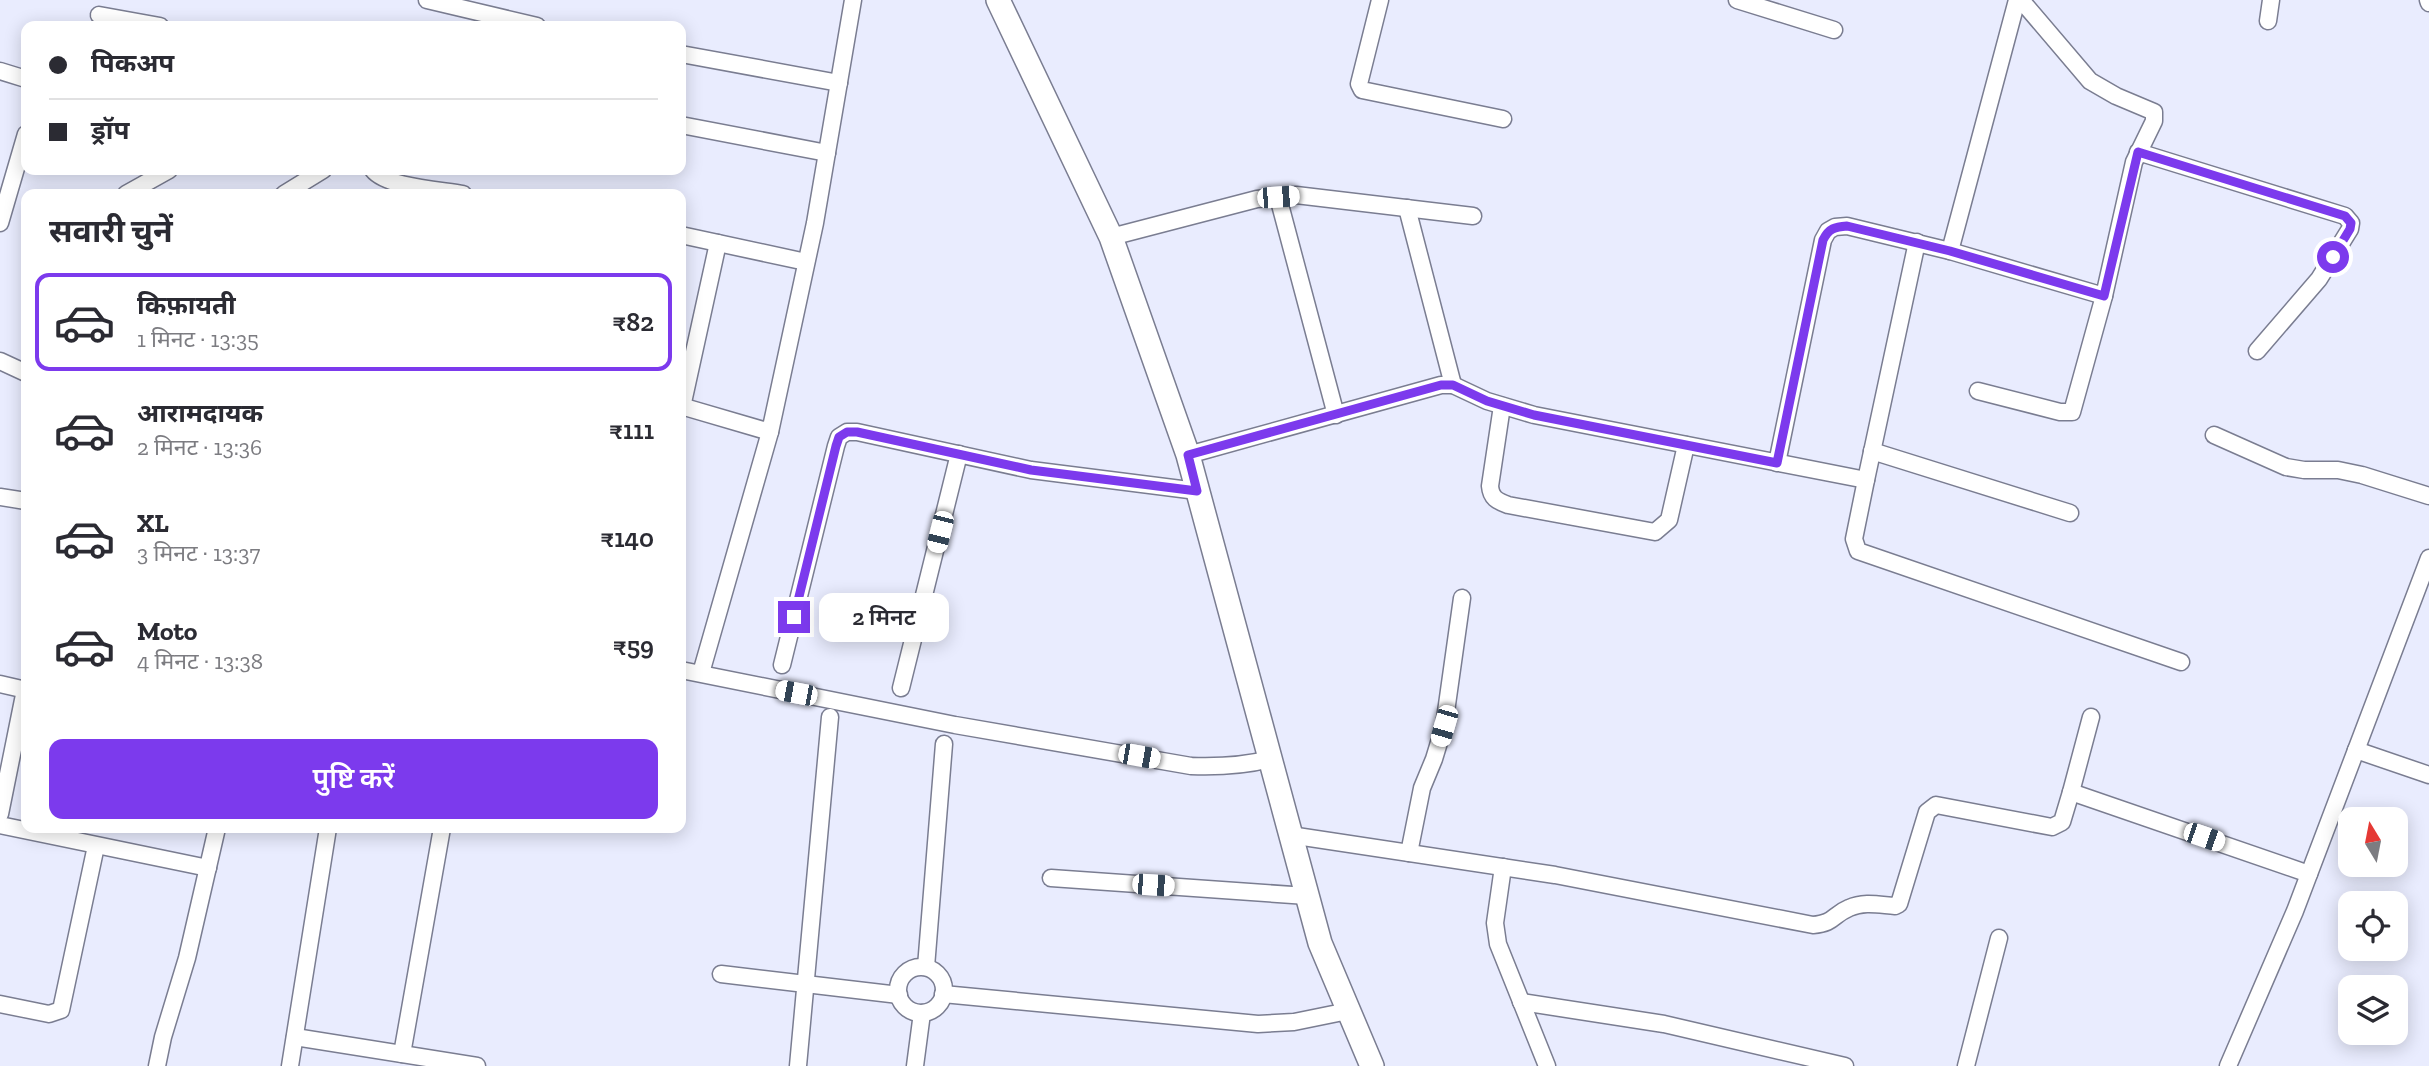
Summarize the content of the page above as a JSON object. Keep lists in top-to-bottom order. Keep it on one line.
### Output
{"north":"top","page":{"banner":["पिकअप","ड्रॉप"],"heading":"सवारी चुनें","list":[{"name":"किफ़ायती","note":"1 मिनट · 13:35","value":"₹82"},{"name":"आरामदायक","note":"2 मिनट · 13:36","value":"₹111"},{"name":"XL","note":"3 मिनट · 13:37","value":"₹140"},{"name":"Moto","note":"4 मिनट · 13:38","value":"₹59"}],"bubble":"2 मिनट","buttons":"पुष्टि करें"}}
